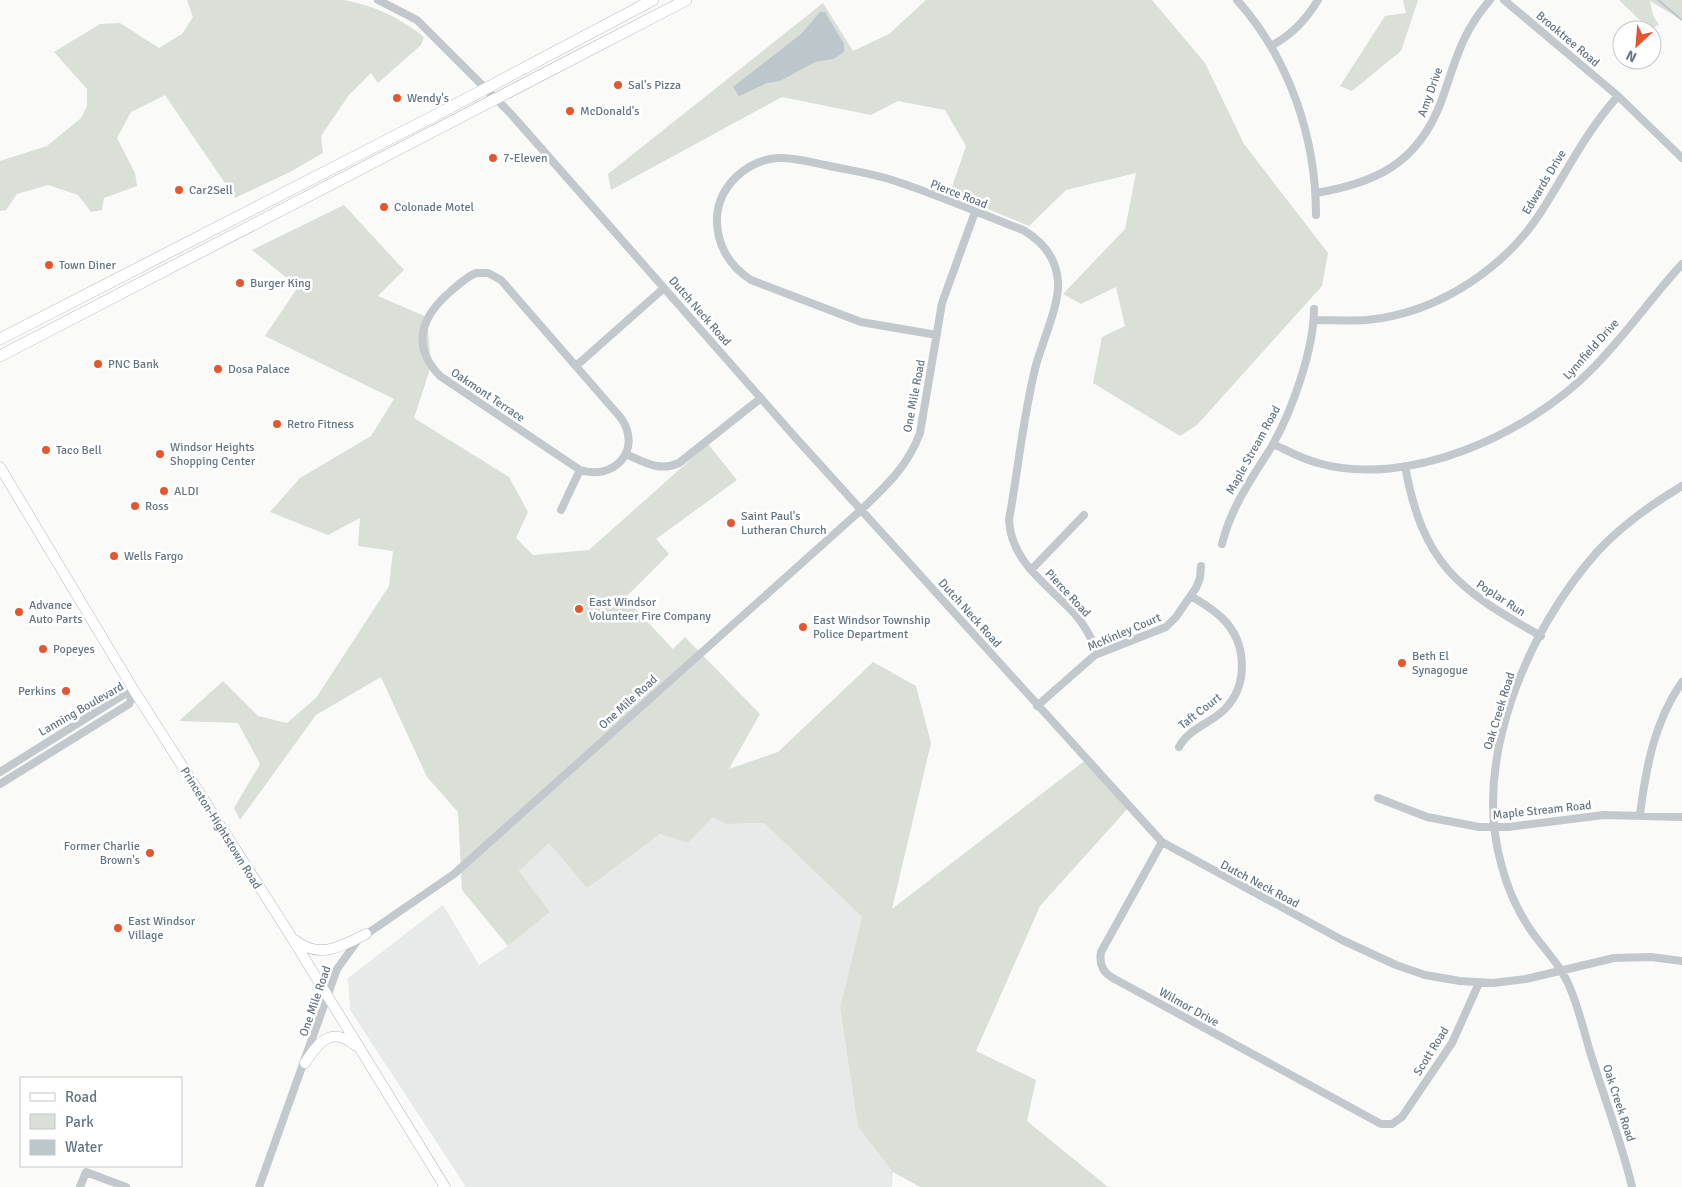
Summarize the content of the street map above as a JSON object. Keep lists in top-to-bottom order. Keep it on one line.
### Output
{"streets":{"main road":["Princeton-Hightstown Road"],"street":["Brooktree Road","Amy Drive","Edwards Drive","Pierce Road","Dutch Neck Road","Lynnfield Drive","Oakmont Terrace","One Mile Road","Maple Stream Road","Poplar Run","McKinley Court","Lanning Boulevard","Taft Court","Oak Creek Road","Wilmor Drive","Scott Road"]},"crossings":[["Brooktree Road","Edwards Drive"],["Edwards Drive","Maple Stream Road"],["Pierce Road","One Mile Road"],["Pierce Road","McKinley Court"],["Dutch Neck Road","One Mile Road"],["Dutch Neck Road","McKinley Court"],["Dutch Neck Road","Oak Creek Road"],["Dutch Neck Road","Wilmor Drive"],["Dutch Neck Road","Scott Road"],["Lynnfield Drive","Maple Stream Road"],["Lynnfield Drive","Poplar Run"],["One Mile Road","Princeton-Hightstown Road"],["Maple Stream Road","Oak Creek Road"],["Poplar Run","Oak Creek Road"],["McKinley Court","Taft Court"],["Lanning Boulevard","Princeton-Hightstown Road"],["Wilmor Drive","Scott Road"]],"places":["Sal's Pizza","Wendy's","McDonald's","7-Eleven","Car2Sell","Colonade Motel","Town Diner","Burger King","PNC Bank","Dosa Palace","Retro Fitness","Taco Bell","Windsor Heights Shopping Center","ALDI","Ross","Saint Paul's Lutheran Church","Wells Fargo","East Windsor Volunteer Fire Company","Advance Auto Parts","East Windsor Township Police Department","Popeyes","Beth El Synagogue","Perkins","Former Charlie Brown's","East Windsor Village"],"legend":["Road","Park","Water"],"north":"bottom left"}
